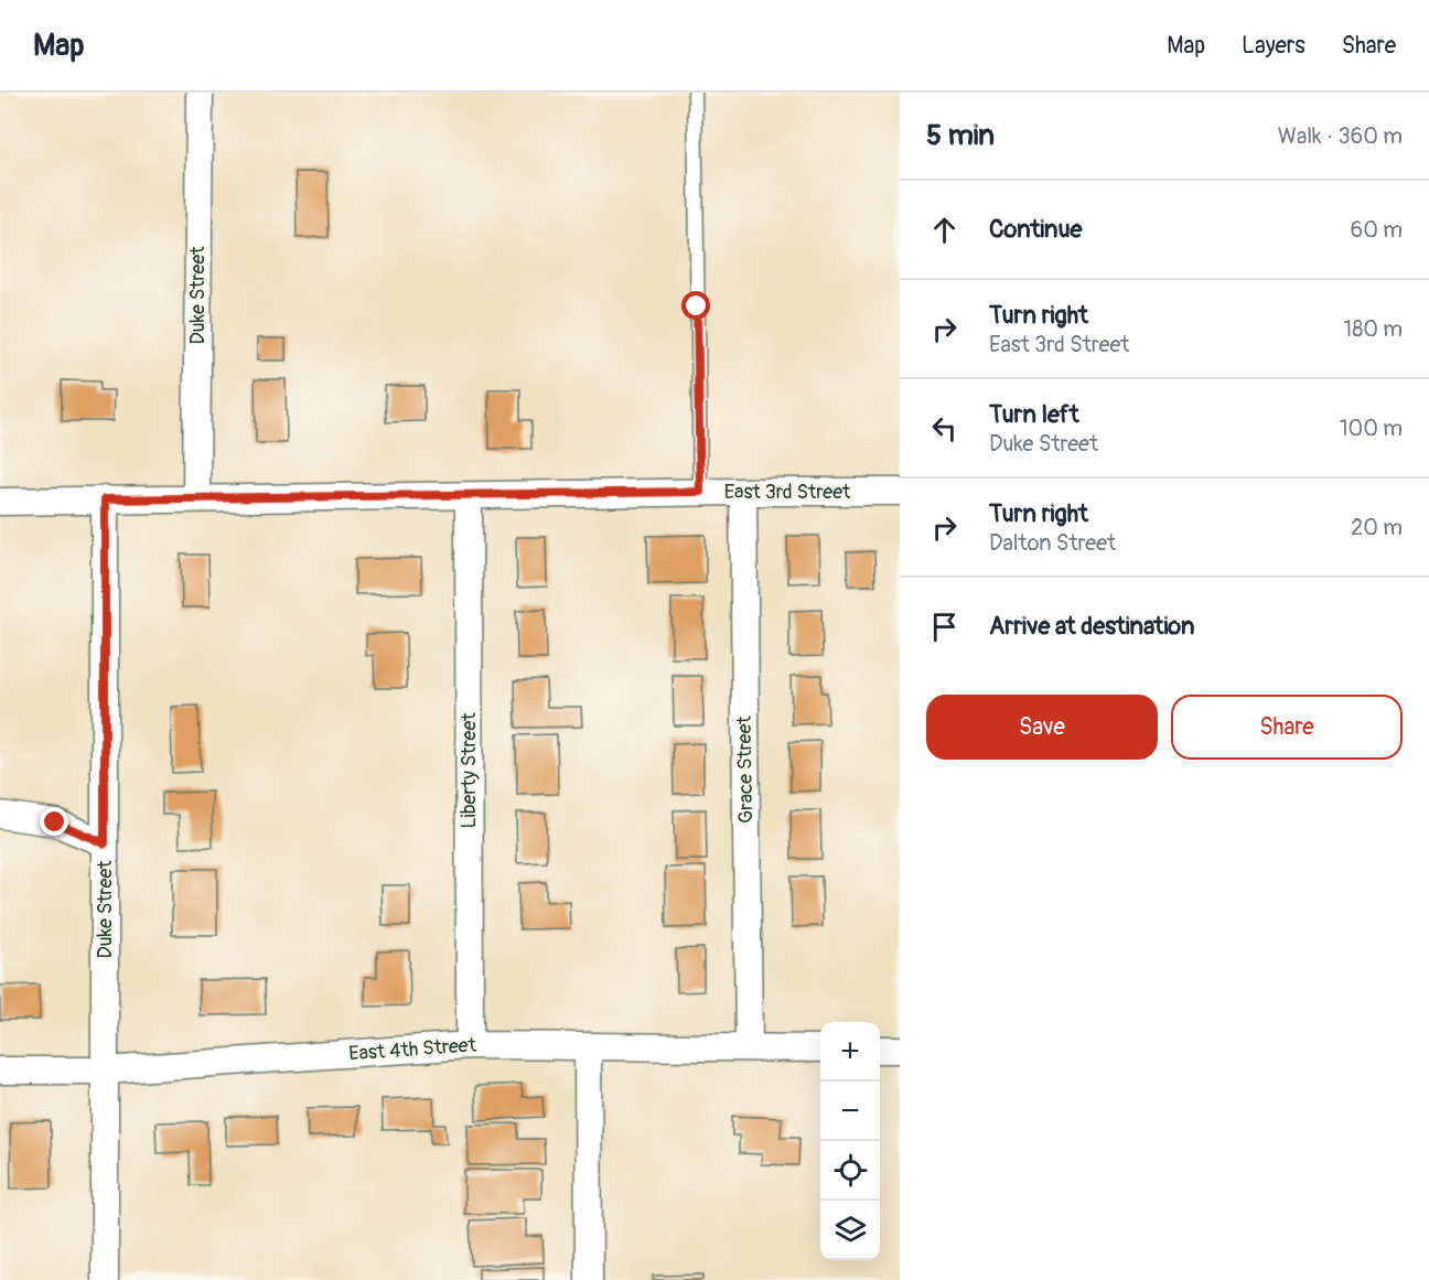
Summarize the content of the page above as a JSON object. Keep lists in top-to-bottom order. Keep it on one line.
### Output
{"streets":{"street":["Duke Street","East 3rd Street","Grace Street","Liberty Street","East 4th Street"]},"crossings":[["Duke Street","East 3rd Street"],["Duke Street","East 4th Street"],["East 3rd Street","Grace Street"],["East 3rd Street","Liberty Street"],["Grace Street","East 4th Street"],["Liberty Street","East 4th Street"]],"page":{"header":"Map","nav":["Map","Layers","Share"],"heading":["5 min","Walk · 360 m"],"list":[["Continue","60 m"],["Turn right","East 3rd Street","180 m"],["Turn left","Duke Street","100 m"],["Turn right","Dalton Street","20 m"],"Arrive at destination"],"buttons":["Save","Share"],"map_buttons":["+","−"]}}
